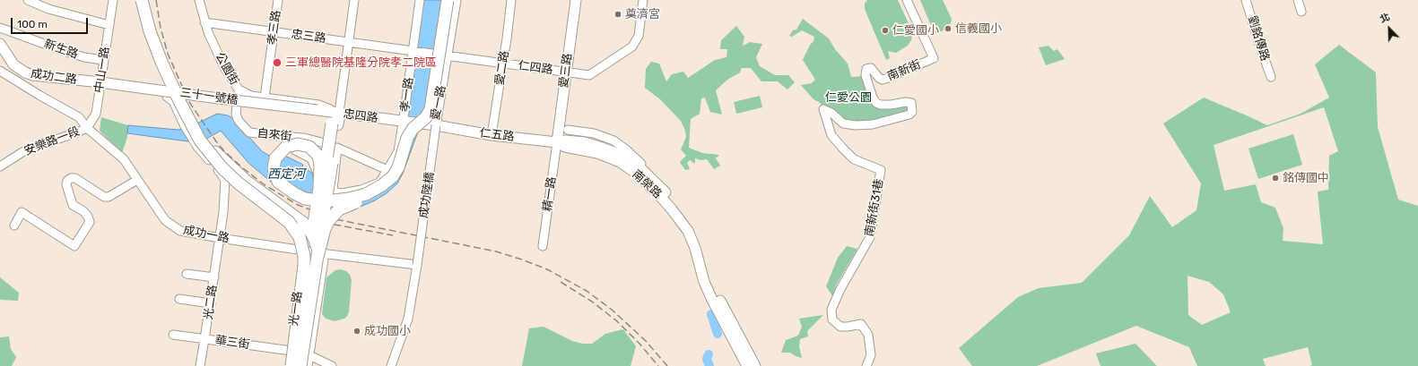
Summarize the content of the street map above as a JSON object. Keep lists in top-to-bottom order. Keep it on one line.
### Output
{"streets":{"main road":["愛三路","成功二路","三十一號橋","忠四路","仁五路","南榮路"],"street":["孝三路","忠三路","劉銘傳路","新生路","愛二路","仁四路","公園街","中山一路","南新街","孝一路","愛一路","自來街","安樂路一段","精一路","成功陸橋","南新街31巷","成功一路","光二路","光一路","華三街"]},"crossings":[["孝三路","忠三路"],["孝三路","公園街"],["孝三路","忠四路"],["忠三路","仁四路"],["忠三路","公園街"],["忠三路","孝一路"],["忠三路","愛一路"],["新生路","中山一路"],["愛二路","仁四路"],["愛二路","仁五路"],["仁四路","愛三路"],["仁四路","愛一路"],["公園街","忠四路"],["公園街","自來街"],["中山一路","成功二路"],["中山一路","三十一號橋"],["中山一路","安樂路一段"],["中山一路","成功一路"],["愛三路","仁五路"],["愛三路","南榮路"],["愛三路","精一路"],["南新街","南新街31巷"],["成功二路","三十一號橋"],["孝一路","忠四路"],["三十一號橋","忠四路"],["愛一路","忠四路"],["愛一路","仁五路"],["愛一路","成功陸橋"],["忠四路","仁五路"],["忠四路","成功陸橋"],["仁五路","南榮路"],["仁五路","精一路"],["仁五路","成功陸橋"],["安樂路一段","成功一路"],["南榮路","精一路"],["成功一路","光二路"],["成功一路","光一路"],["光二路","華三街"],["光一路","華三街"]],"water":["西定河"],"parks":["仁愛公園"],"places":["奠濟宮","信義國小","仁愛國小","三軍總醫院基隆分院孝二院區","銘傳國中","成功國小"],"scale_bar":"100 m","north":"top left"}
